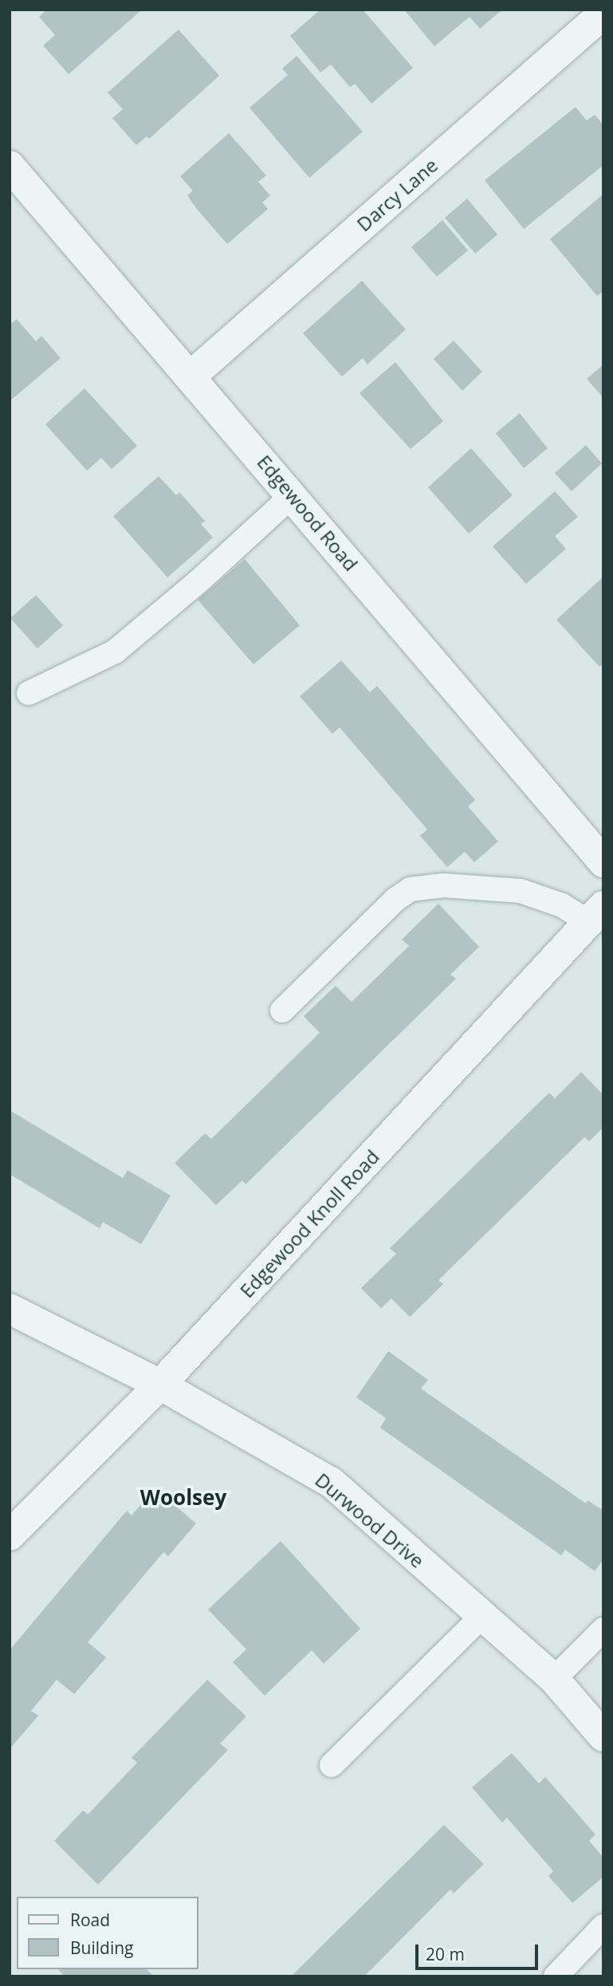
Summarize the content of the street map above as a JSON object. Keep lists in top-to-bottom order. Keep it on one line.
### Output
{"streets":{"street":["Darcy Lane","Edgewood Road","Edgewood Knoll Road","Durwood Drive"]},"crossings":[["Darcy Lane","Edgewood Road"],["Edgewood Knoll Road","Durwood Drive"]],"districts":["Woolsey"],"legend":["Road","Building"],"scale_bar":"20 m"}
